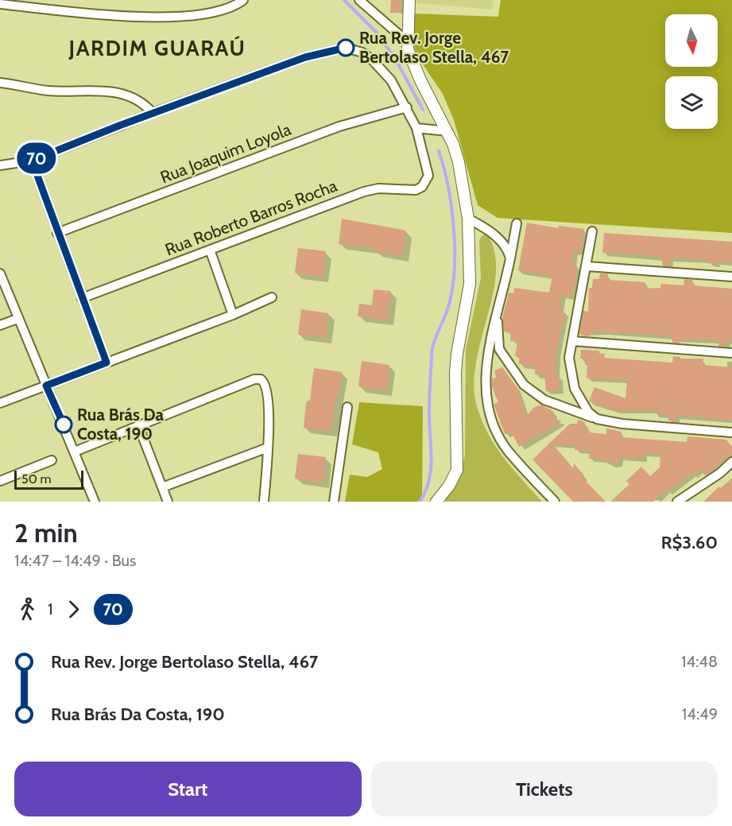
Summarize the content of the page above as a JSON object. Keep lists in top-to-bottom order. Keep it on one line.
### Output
{"streets":{"street":["Rua Joaquim Loyola","Rua Roberto Barros Rocha"]},"districts":["JARDIM GUARAÚ"],"places":["Rua Rev. Jorge Bertolaso Stella, 467","Rua Brás Da Costa, 190"],"lines":["bus line 70"],"scale_bar":"50 m","north":"bottom","page":{"on_map":"70","scale":"50 m","heading":["2 min","14:47 – 14:49 · Bus","R$3.60"],"legs":["1","70"],"list":[{"name":"Rua Rev. Jorge Bertolaso Stella, 467","value":"14:48"},{"name":"Rua Brás Da Costa, 190","value":"14:49"}],"buttons":["Start","Tickets"]}}
